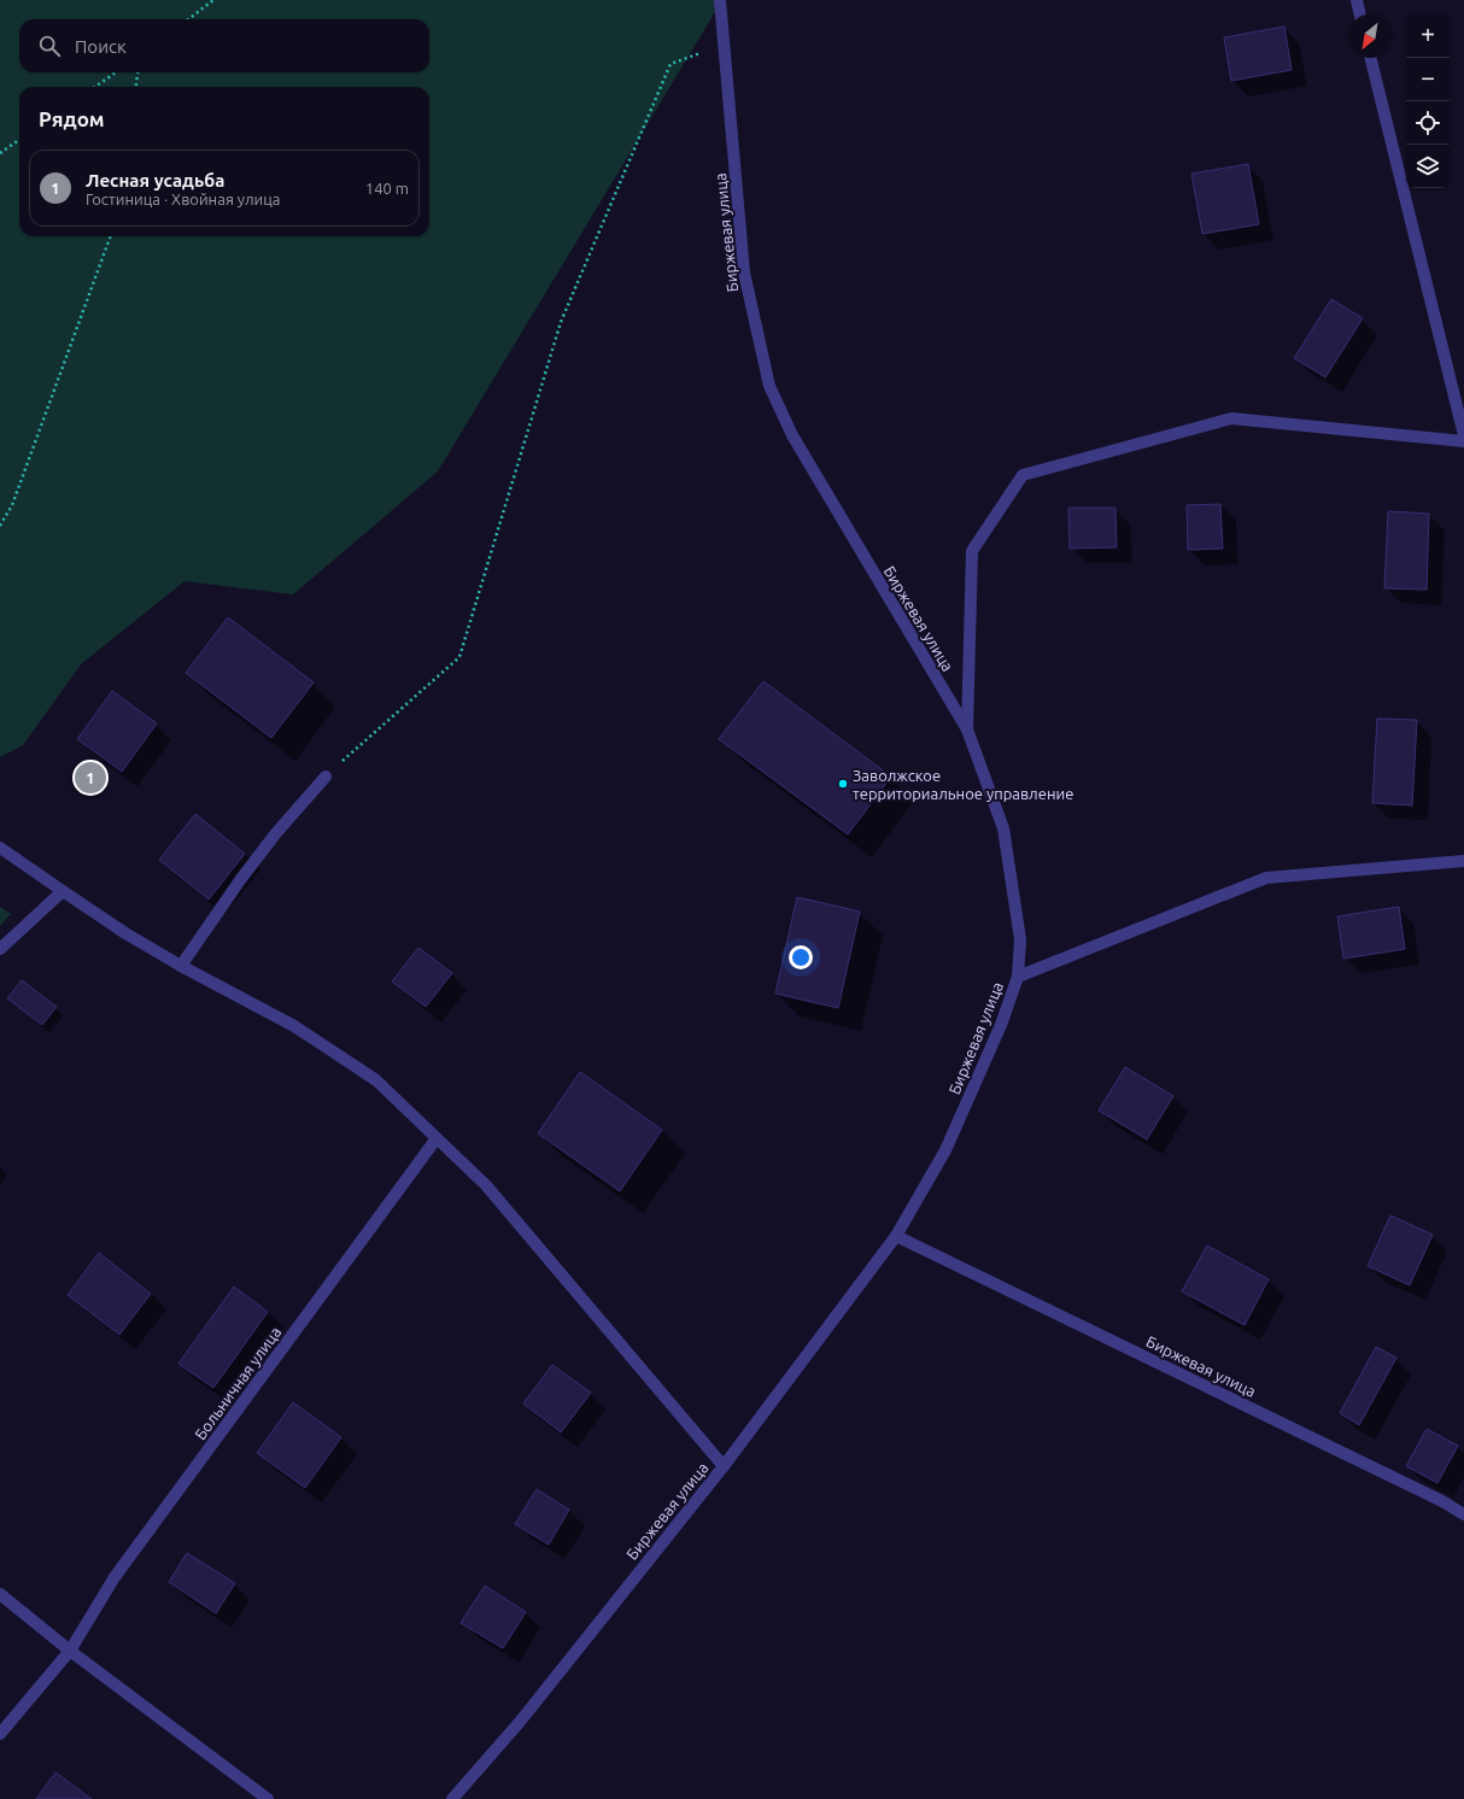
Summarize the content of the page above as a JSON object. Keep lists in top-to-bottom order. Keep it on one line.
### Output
{"streets":{"street":["Биржевая улица","Больничная улица"]},"places":["Заволжское территориальное управление"],"north":"bottom left","page":{"map_buttons":["+","−"],"search":"Поиск","heading":"Рядом","list":[{"mark":"1","name":"Лесная усадьба","note":"Гостиница · Хвойная улица","value":"140 m"}],"pins":"1"}}
